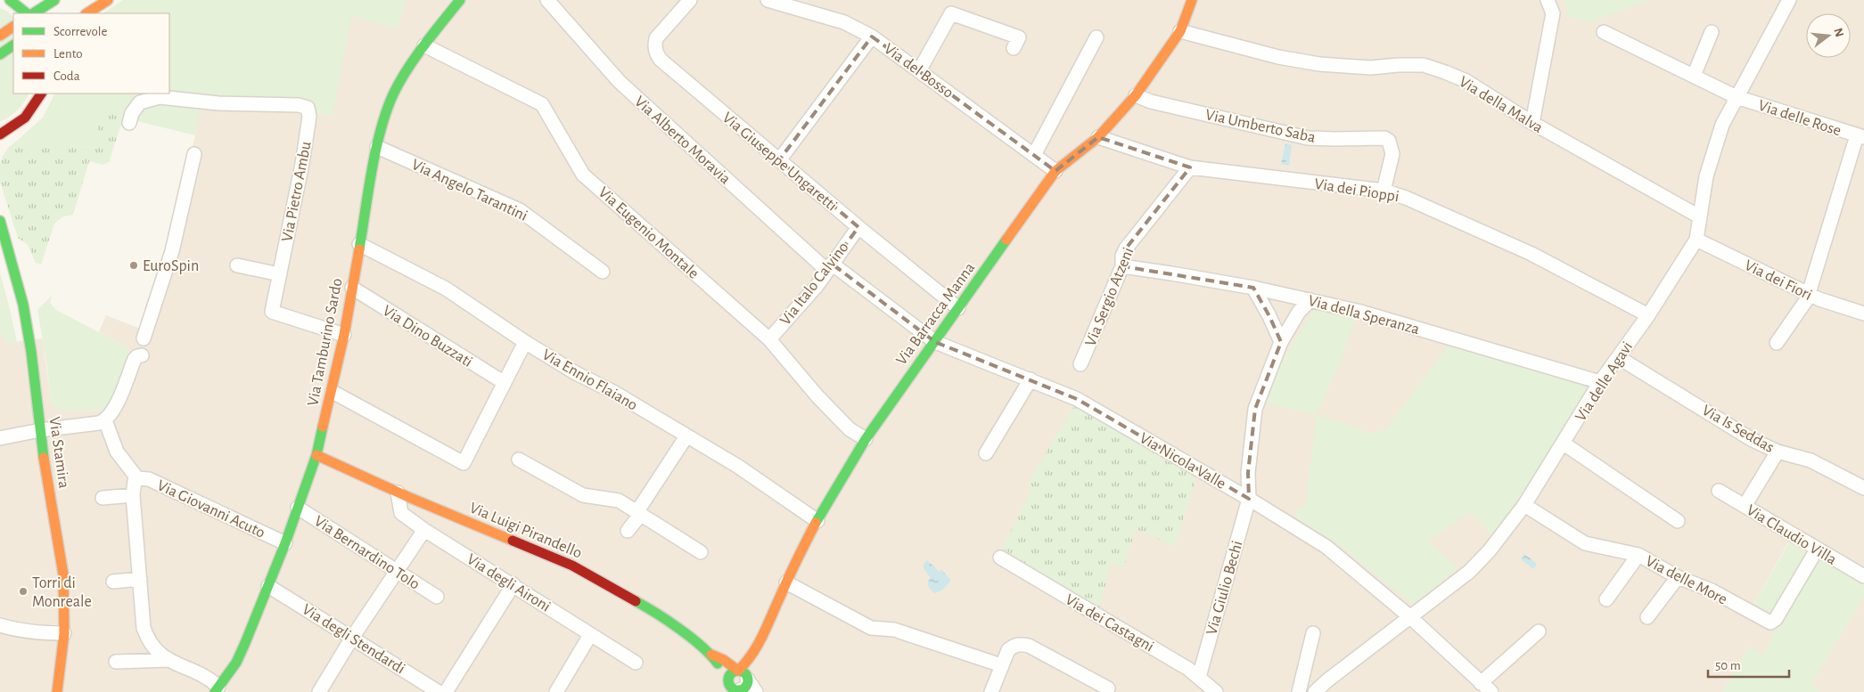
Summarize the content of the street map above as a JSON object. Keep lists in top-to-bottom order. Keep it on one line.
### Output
{"streets":{"main road":["Via Barracca Manna","Via Tamburino Sardo","Via Stamira","Via Luigi Pirandello"],"street":["Via del Bosso","Via della Malva","Via delle Rose","Via Umberto Saba","Via Alberto Moravia","Via Giuseppe Ungaretti","Via Angelo Tarantini","Via dei Pioppi","Via Pietro Ambu","Via Eugenio Montale","Via dei Fiori","Via Italo Calvino","Via Sergio Atzeni","Via della Speranza","Via Dino Buzzati","Via Ennio Flaiano","Via delle Agavi","Via Is Seddas","Via Nicola Valle","Via Giovanni Acuto","Via Claudio Villa","Via Bernardino Tolo","Via delle More","Via degli Aironi","Via Giulio Bechi","Via dei Castagni","Via degli Stendardi"]},"crossings":[["Via del Bosso","Via Barracca Manna"],["Via della Malva","Via Barracca Manna"],["Via della Malva","Via delle Agavi"],["Via delle Rose","Via delle Agavi"],["Via Umberto Saba","Via dei Pioppi"],["Via Umberto Saba","Via Barracca Manna"],["Via Alberto Moravia","Via Italo Calvino"],["Via Alberto Moravia","Via Barracca Manna"],["Via Alberto Moravia","Via Nicola Valle"],["Via Giuseppe Ungaretti","Via Italo Calvino"],["Via Giuseppe Ungaretti","Via Barracca Manna"],["Via Angelo Tarantini","Via Tamburino Sardo"],["Via dei Pioppi","Via Sergio Atzeni"],["Via dei Pioppi","Via Barracca Manna"],["Via dei Pioppi","Via delle Agavi"],["Via Pietro Ambu","Via Tamburino Sardo"],["Via Eugenio Montale","Via Italo Calvino"],["Via Eugenio Montale","Via Barracca Manna"],["Via Eugenio Montale","Via Tamburino Sardo"],["Via dei Fiori","Via delle Agavi"],["Via Sergio Atzeni","Via della Speranza"],["Via Barracca Manna","Via Ennio Flaiano"],["Via Barracca Manna","Via Nicola Valle"],["Via Barracca Manna","Via Luigi Pirandello"],["Via della Speranza","Via delle Agavi"],["Via della Speranza","Via Giulio Bechi"],["Via Dino Buzzati","Via Tamburino Sardo"],["Via Tamburino Sardo","Via Ennio Flaiano"],["Via Tamburino Sardo","Via Giovanni Acuto"],["Via Tamburino Sardo","Via Luigi Pirandello"],["Via Tamburino Sardo","Via Bernardino Tolo"],["Via Tamburino Sardo","Via degli Stendardi"],["Via delle Agavi","Via Is Seddas"],["Via delle Agavi","Via Nicola Valle"],["Via delle Agavi","Via delle More"],["Via Nicola Valle","Via Giulio Bechi"],["Via Luigi Pirandello","Via degli Aironi"],["Via Claudio Villa","Via delle More"],["Via Giulio Bechi","Via dei Castagni"]],"places":["EuroSpin","Torri di Monreale"],"legend":["Scorrevole","Lento","Coda"],"scale_bar":"50 m","north":"right"}
